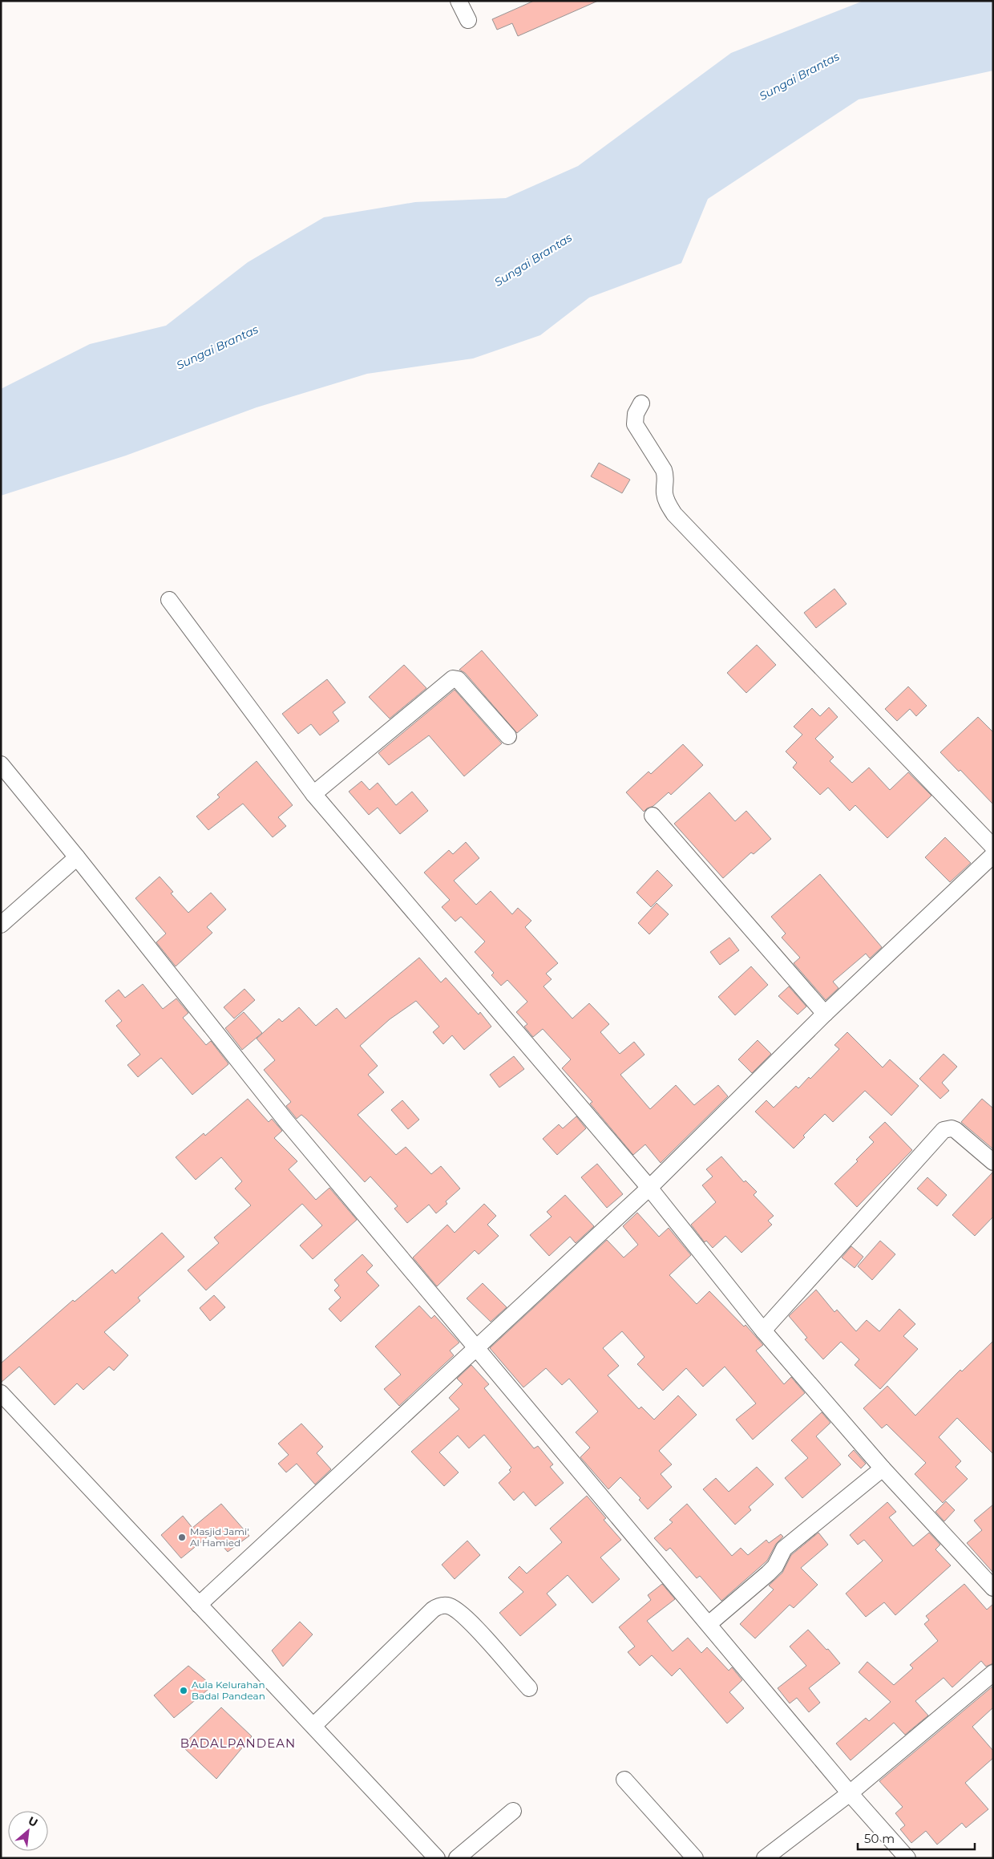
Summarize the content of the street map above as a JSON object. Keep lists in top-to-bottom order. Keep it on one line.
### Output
{"districts":["BADALPANDEAN"],"water":["Sungai Brantas"],"places":["Masjid Jami' Al Hamied","Aula Kelurahan Badal Pandean"],"scale_bar":"50 m","north":"top right"}
